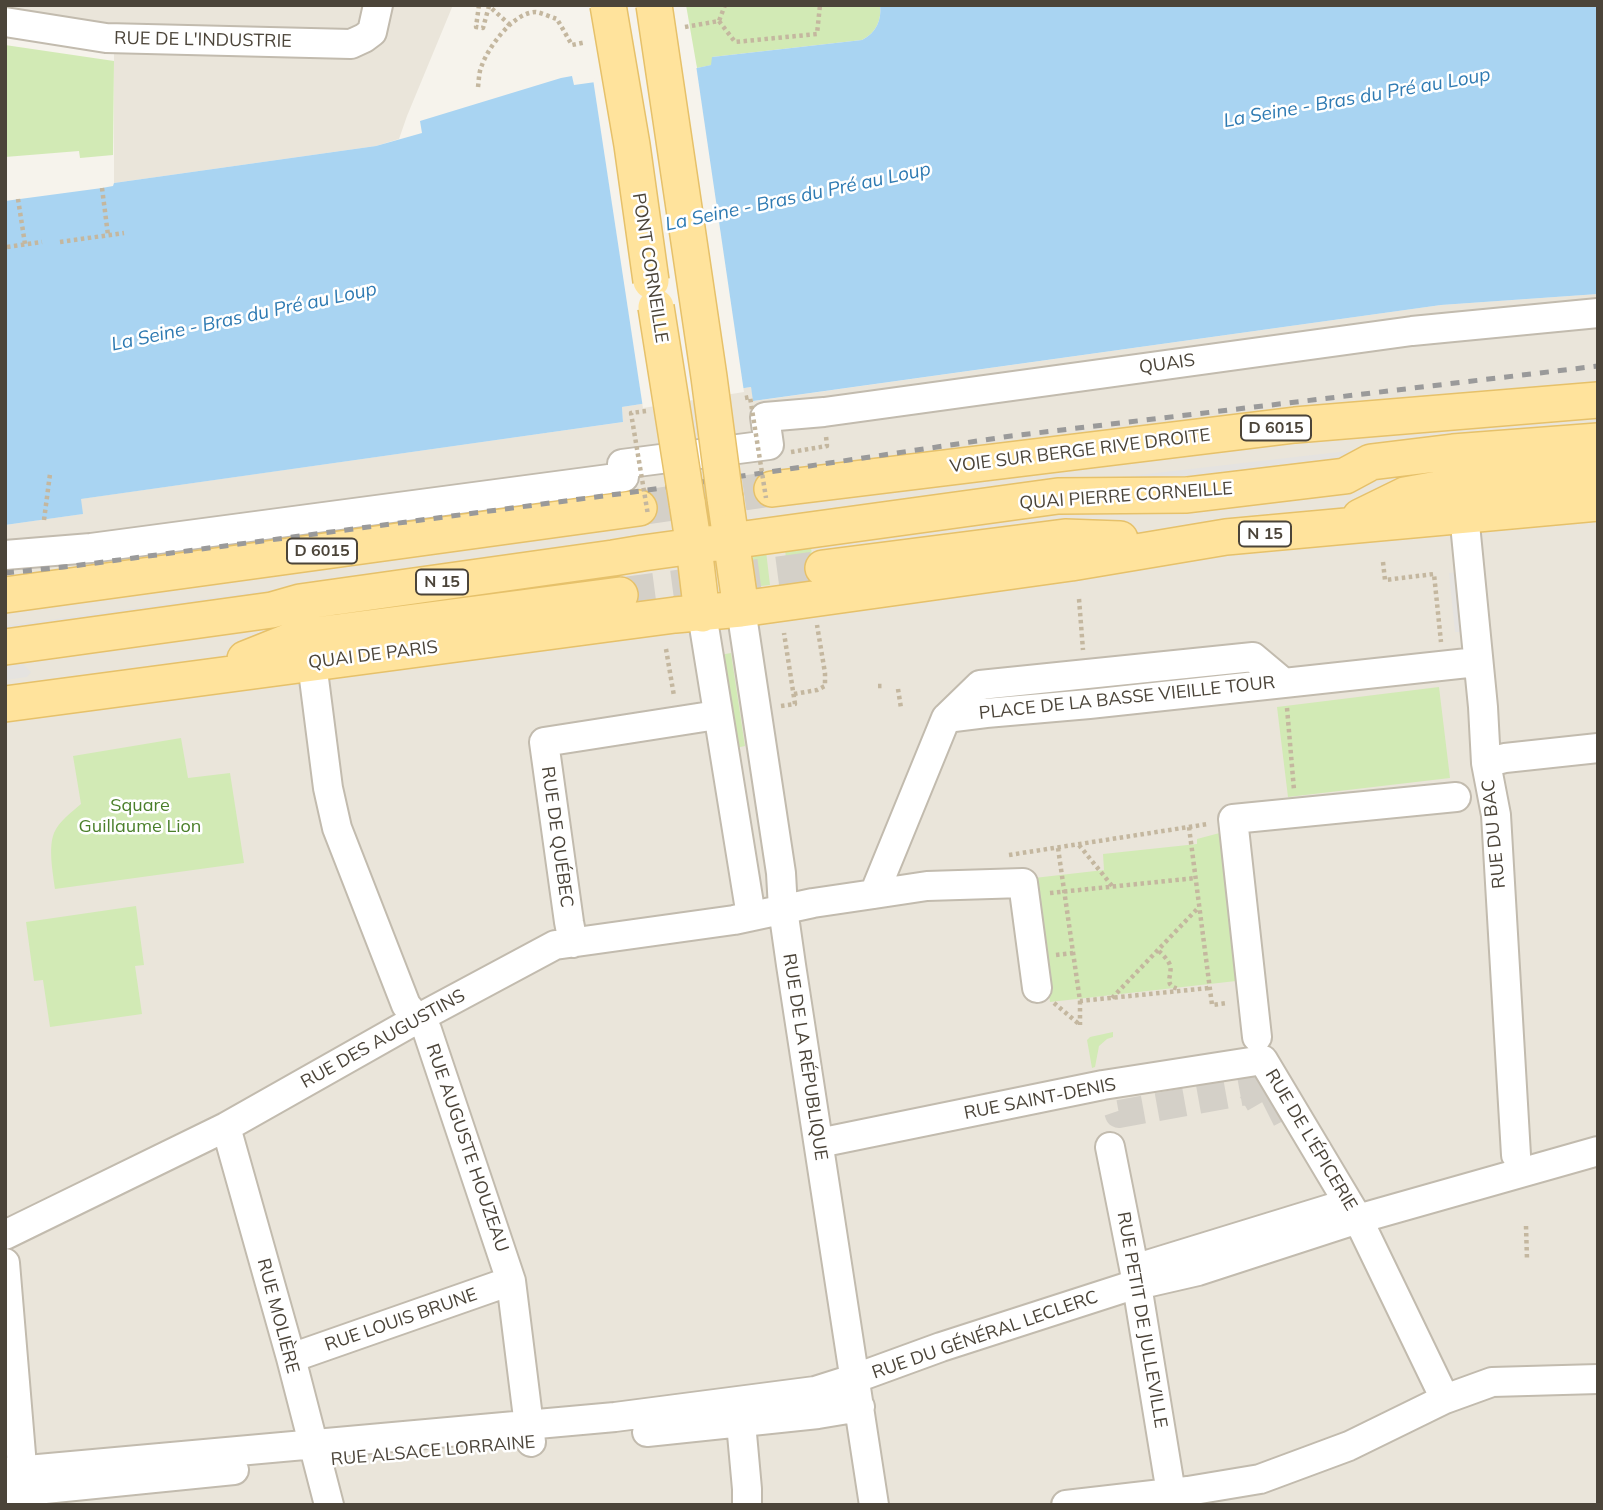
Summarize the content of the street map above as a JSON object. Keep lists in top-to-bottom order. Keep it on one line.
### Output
{"streets":{"main road":["PONT CORNEILLE","D 6015","VOIE SUR BERGE RIVE DROITE","QUAI PIERRE CORNEILLE","N 15","QUAI DE PARIS"],"street":["RUE DE L'INDUSTRIE","QUAIS","PLACE DE LA BASSE VIEILLE TOUR","RUE DU BAC","RUE DE QUÉBEC","RUE DES AUGUSTINS","RUE DE LA RÉPUBLIQUE","RUE SAINT-DENIS","RUE DE L'ÉPICERIE","RUE AUGUSTE HOUZEAU","RUE MOLIÈRE","RUE LOUIS BRUNE","RUE PETIT DE JULLEVILLE","RUE DU GÉNÉRAL LECLERC","RUE ALSACE LORRAINE"]},"crossings":[["PONT CORNEILLE","QUAI PIERRE CORNEILLE"],["PONT CORNEILLE","N 15"],["PONT CORNEILLE","QUAI DE PARIS"],["QUAI PIERRE CORNEILLE","N 15"],["QUAI DE PARIS","RUE DE LA RÉPUBLIQUE"],["QUAI DE PARIS","RUE AUGUSTE HOUZEAU"],["PLACE DE LA BASSE VIEILLE TOUR","RUE DU BAC"],["PLACE DE LA BASSE VIEILLE TOUR","RUE DES AUGUSTINS"],["RUE DU BAC","RUE DU GÉNÉRAL LECLERC"],["RUE DE QUÉBEC","RUE DES AUGUSTINS"],["RUE DES AUGUSTINS","RUE DE LA RÉPUBLIQUE"],["RUE DES AUGUSTINS","RUE AUGUSTE HOUZEAU"],["RUE DES AUGUSTINS","RUE MOLIÈRE"],["RUE DE LA RÉPUBLIQUE","RUE SAINT-DENIS"],["RUE DE LA RÉPUBLIQUE","RUE DU GÉNÉRAL LECLERC"],["RUE DE LA RÉPUBLIQUE","RUE ALSACE LORRAINE"],["RUE SAINT-DENIS","RUE DE L'ÉPICERIE"],["RUE DE L'ÉPICERIE","RUE DU GÉNÉRAL LECLERC"],["RUE AUGUSTE HOUZEAU","RUE LOUIS BRUNE"],["RUE AUGUSTE HOUZEAU","RUE ALSACE LORRAINE"],["RUE MOLIÈRE","RUE LOUIS BRUNE"],["RUE MOLIÈRE","RUE ALSACE LORRAINE"],["RUE PETIT DE JULLEVILLE","RUE DU GÉNÉRAL LECLERC"],["RUE DU GÉNÉRAL LECLERC","RUE ALSACE LORRAINE"]],"water":["La Seine - Bras du Pré au Loup"],"parks":["Square Guillaume Lion"]}
